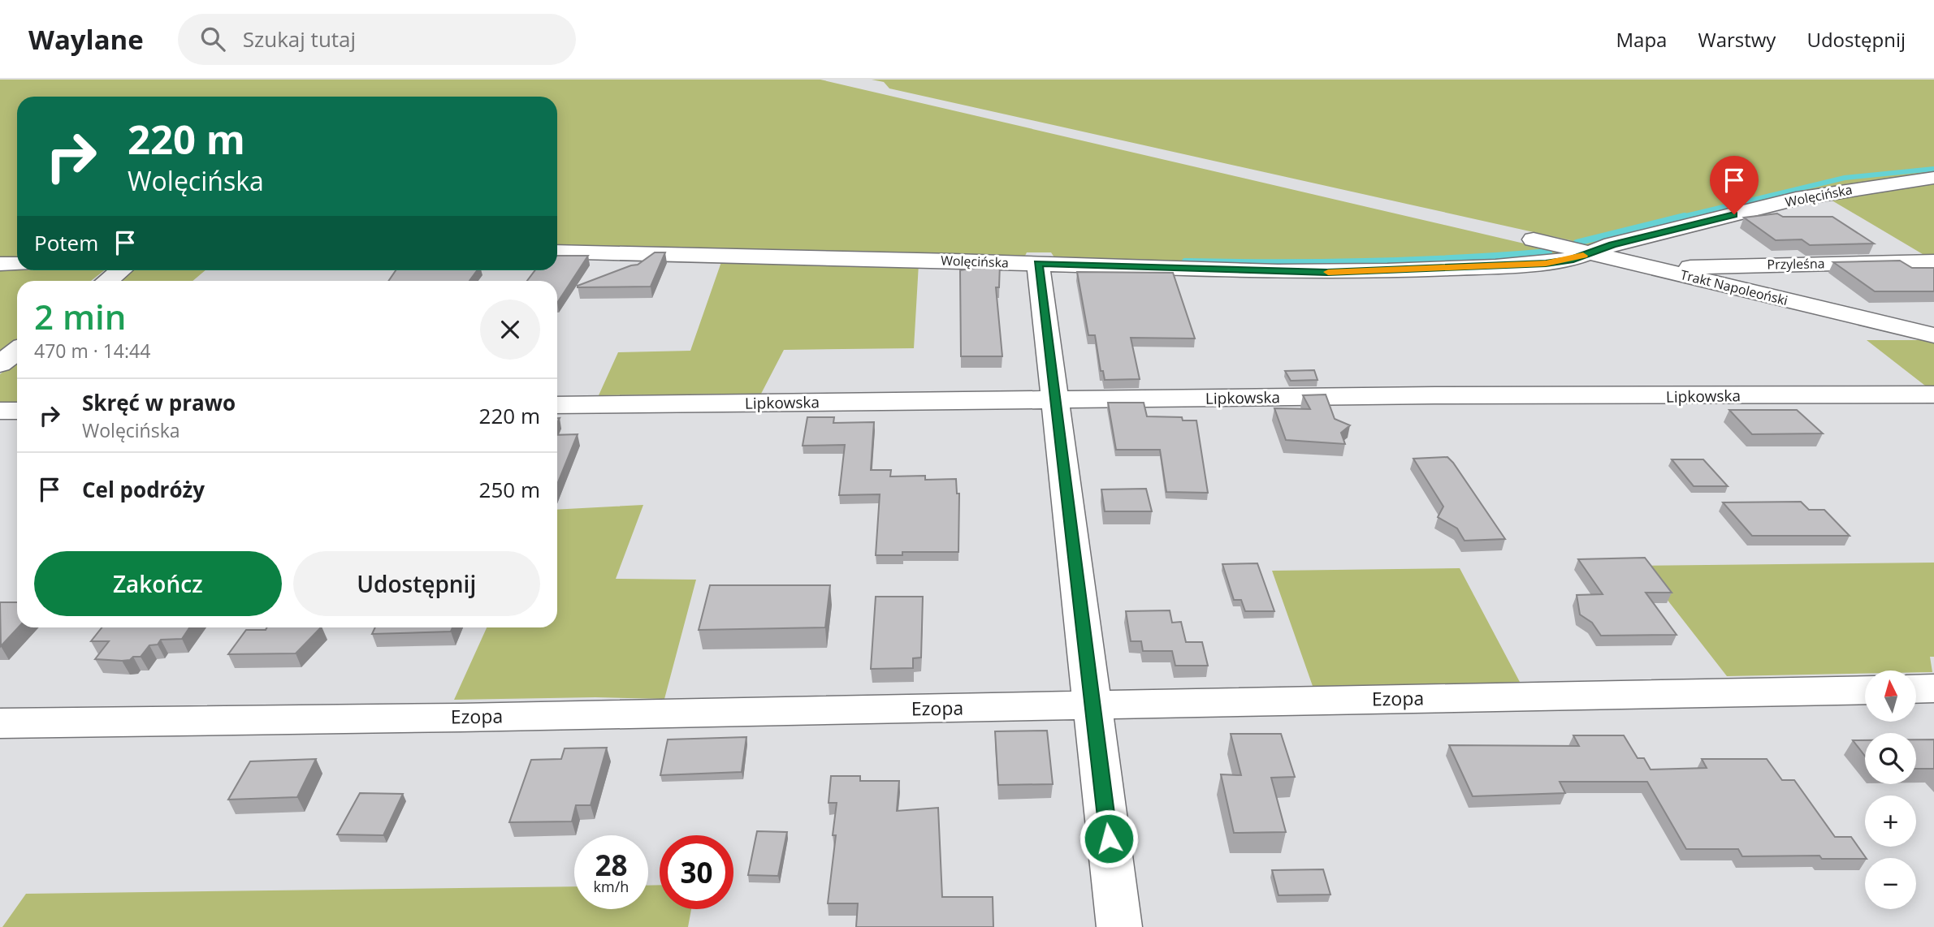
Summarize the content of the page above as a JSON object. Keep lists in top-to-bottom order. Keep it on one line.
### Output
{"streets":{"street":["Wolęcińska","Przyleśna","Trakt Napoleoński","Lipkowska","Ezopa"]},"crossings":[["Wolęcińska","Trakt Napoleoński"],["Przyleśna","Trakt Napoleoński"]],"north":"top","page":{"header":"Waylane","search":"Szukaj tutaj","nav":["Mapa","Warstwy","Udostępnij"],"turn":["220 m","Wolęcińska"],"then":"Potem","heading":["2 min","470 m · 14:44"],"list":[{"name":"Skręć w prawo","note":"Wolęcińska","value":"220 m"},{"name":"Cel podróży","value":"250 m"}],"buttons":["Zakończ","Udostępnij"],"map_buttons":["+","−"],"speed":"28 km/h","limit":"30"}}
